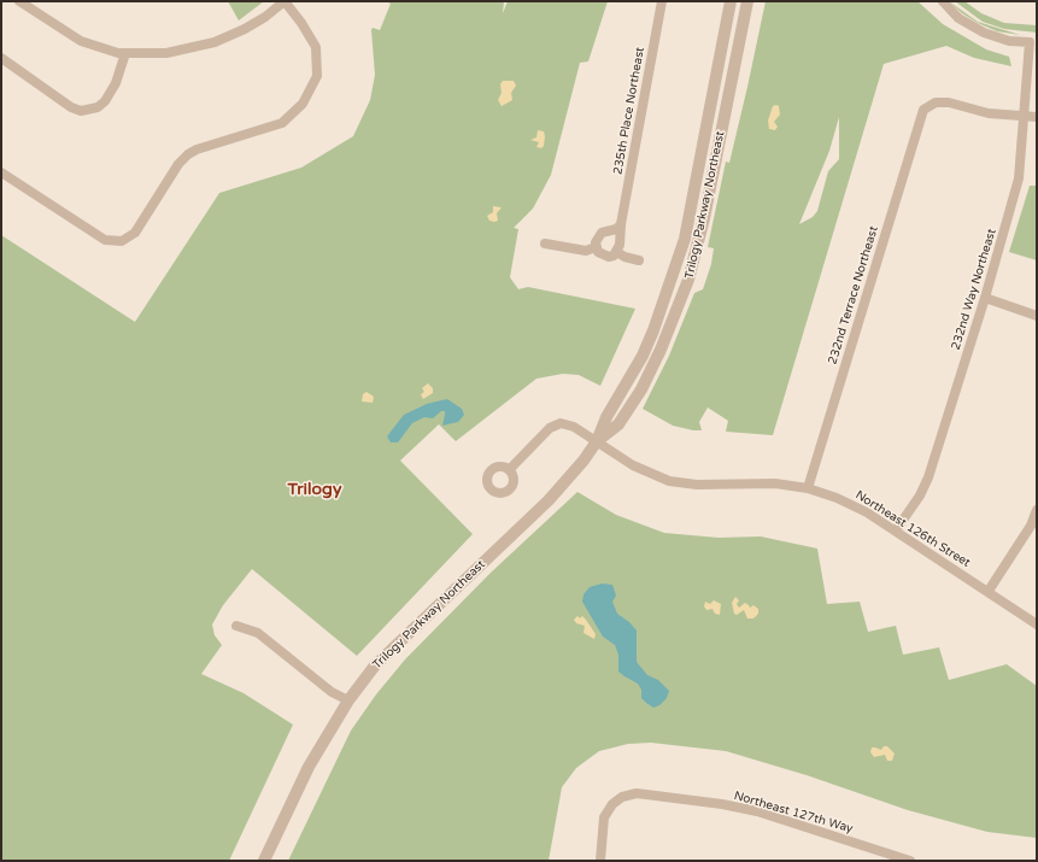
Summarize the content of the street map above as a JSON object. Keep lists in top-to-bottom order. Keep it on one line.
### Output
{"streets":{"street":["235th Place Northeast","Trilogy Parkway Northeast","232nd Way Northeast","232nd Terrace Northeast","Northeast 126th Street","Northeast 127th Way"]},"crossings":[["Trilogy Parkway Northeast","Northeast 126th Street"],["232nd Way Northeast","232nd Terrace Northeast"],["232nd Way Northeast","Northeast 126th Street"],["232nd Terrace Northeast","Northeast 126th Street"]],"districts":["Trilogy"]}
